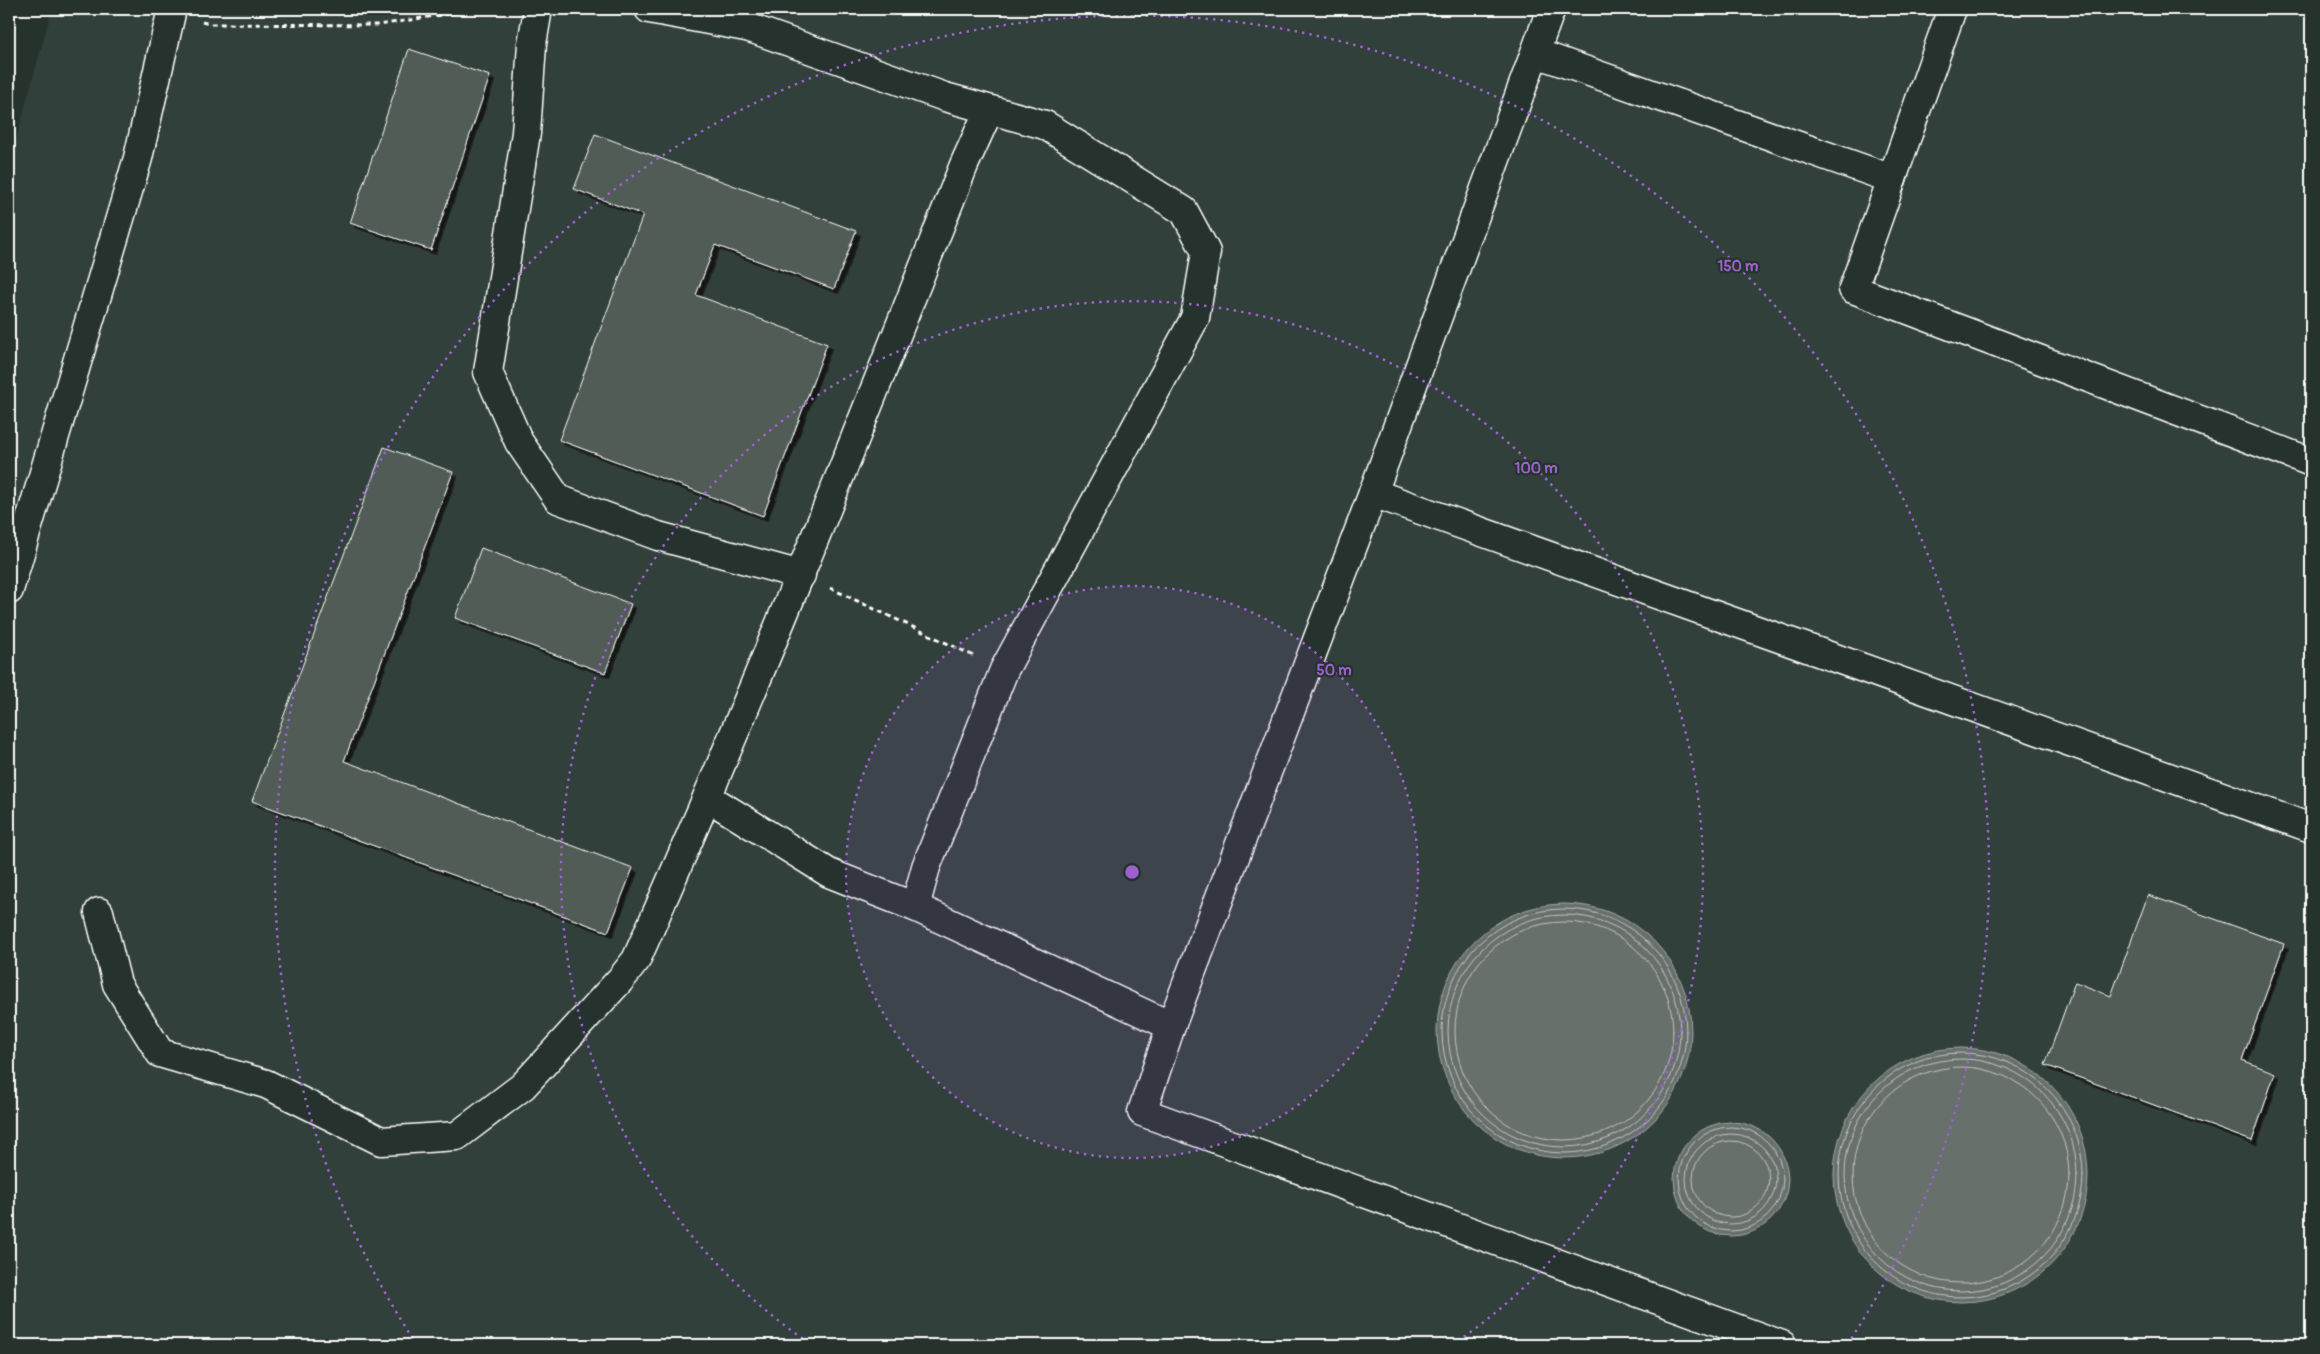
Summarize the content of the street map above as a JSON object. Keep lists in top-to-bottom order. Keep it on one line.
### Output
{"rings":["150 m","100 m","50 m"]}
